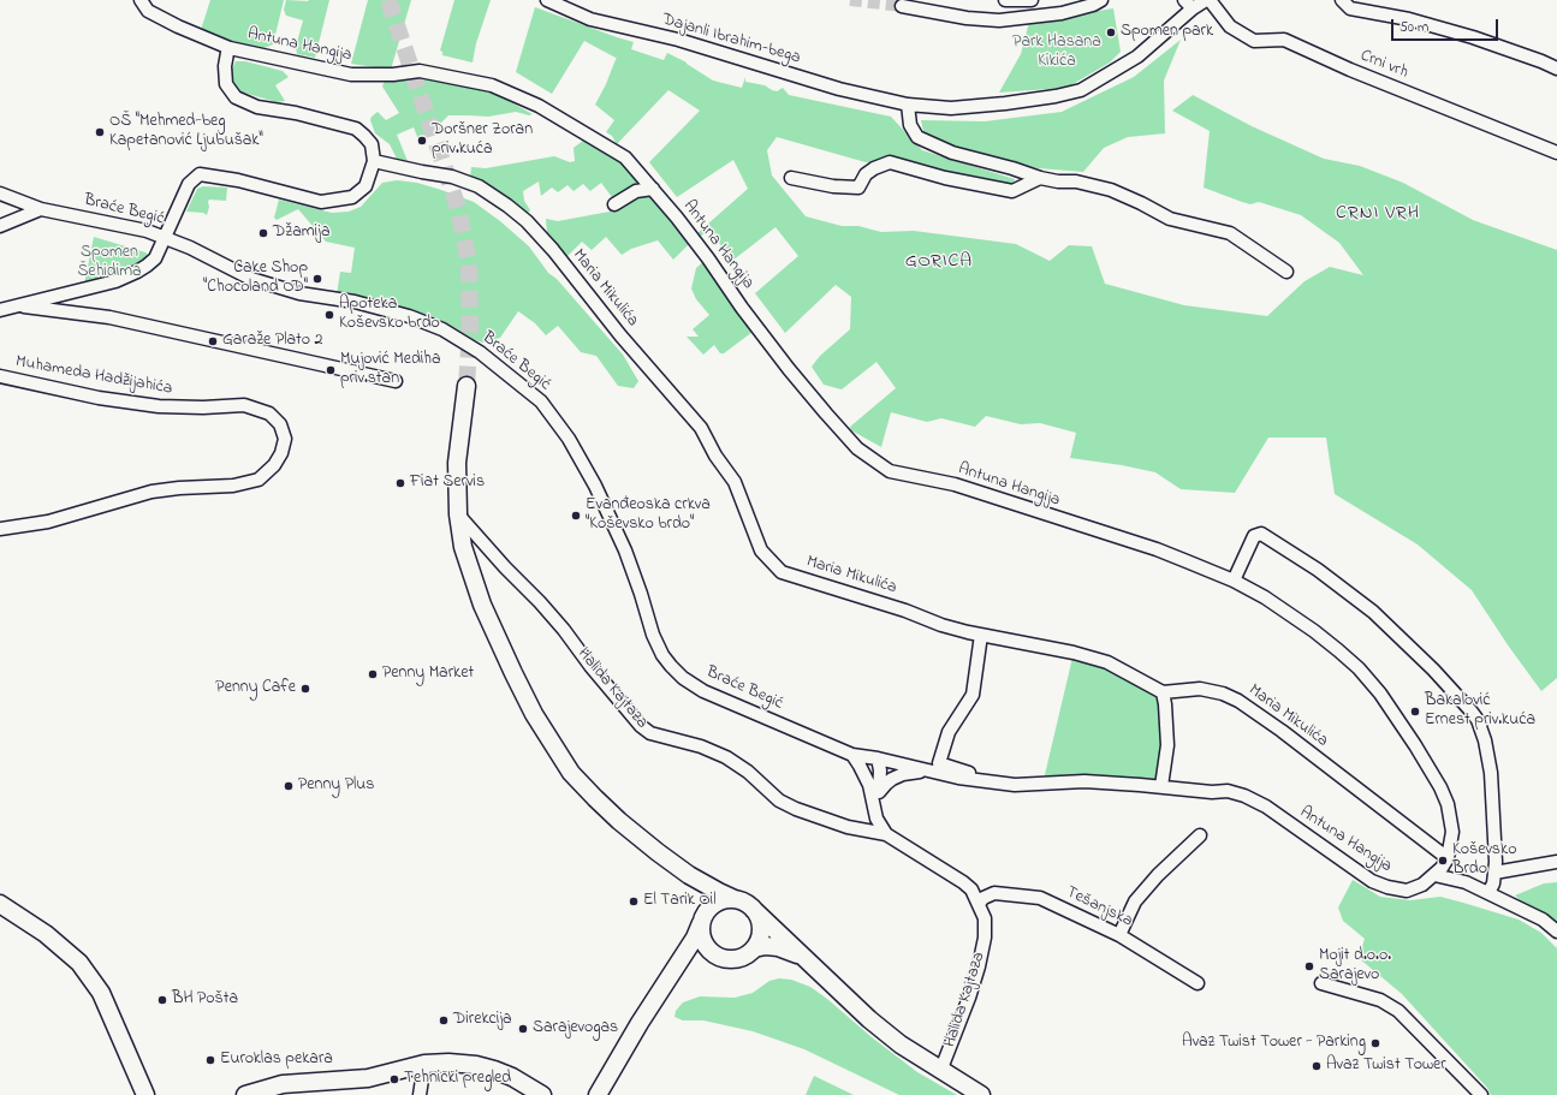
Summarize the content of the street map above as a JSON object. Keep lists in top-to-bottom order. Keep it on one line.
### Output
{"streets":{"main road":["Halida Kajtaza"],"street":["Dajanli Ibrahim-bega","Antuna Hangija","Crni vrh","Braće Begić","Maria Mikulića","Muhameda Hadžijahića","Tešanjska"]},"crossings":[["Dajanli Ibrahim-bega","Crni vrh"],["Antuna Hangija","Braće Begić"],["Antuna Hangija","Maria Mikulića"],["Halida Kajtaza","Tešanjska"]],"districts":["CRNI VRH","GORICA"],"parks":["Park Hasana Kikića","Spomen Šehidima"],"places":["Spomen park","OŠ \"Mehmed-beg Kapetanović Ljubušak\"","Doršner Zoran priv.kuća","Džamija","Cake Shop \"Chocoland OD\"","Apoteka Koševsko brdo","Garaže Plato 2","Mujović Mediha priv.stan","Fiat Servis","Evanđeoska crkva \"Koševsko brdo\"","Penny Market","Penny Cafe","Bakalović Ernest priv.kuća","Penny Plus","Koševsko Brdo","El Tarik Oil","Mojit d.o.o. Sarajevo","BH Pošta","Direkcija","Sarajevogas","Avaz Twist Tower - Parking","Euroklas pekara","Avaz Twist Tower","Tehnički pregled"],"scale_bar":"50 m"}
